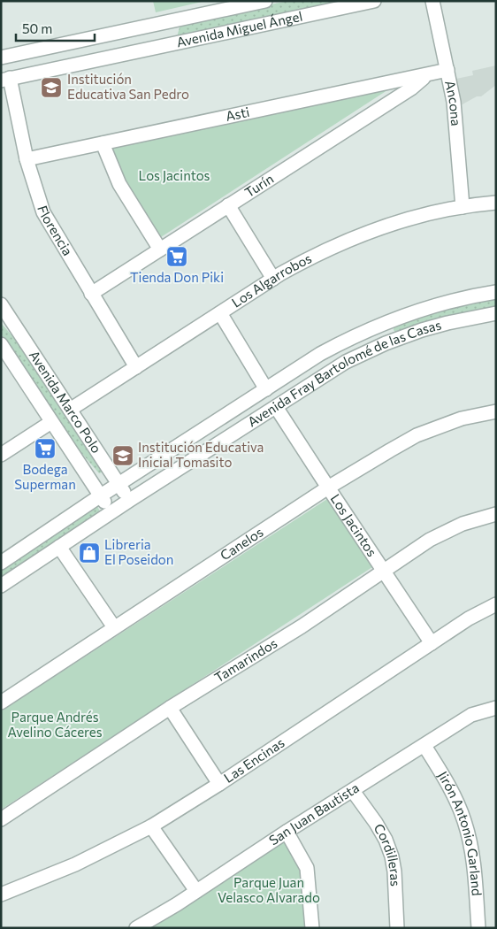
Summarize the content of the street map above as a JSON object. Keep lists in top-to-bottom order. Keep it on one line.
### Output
{"streets":{"street":["Avenida Miguel Ángel","Ancona","Asti","Turín","Florencia","Los Algarrobos","Avenida Fray Bartolomé de las Casas","Avenida Marco Polo","Los Jacintos","Canelos","Tamarindos","Las Encinas","San Juan Bautista","Jirón Antonio Garland","Cordilleras"]},"crossings":[["Avenida Miguel Ángel","Florencia"],["Ancona","Asti"],["Ancona","Los Algarrobos"],["Asti","Turín"],["Asti","Florencia"],["Turín","Florencia"],["Florencia","Los Algarrobos"],["Los Algarrobos","Avenida Marco Polo"],["Avenida Fray Bartolomé de las Casas","Avenida Marco Polo"],["Avenida Fray Bartolomé de las Casas","Los Jacintos"],["Los Jacintos","Canelos"],["Los Jacintos","Tamarindos"],["Los Jacintos","Las Encinas"],["San Juan Bautista","Jirón Antonio Garland"],["San Juan Bautista","Cordilleras"]],"parks":["Los Jacintos","Parque Andrés Avelino Cáceres","Parque Juan Velasco Alvarado"],"places":{"school or university":["Institución Educativa San Pedro","Institución Educativa Inicial Tomasito"],"supermarket":["Tienda Don Piki","Bodega Superman"],"shop":["Libreria El Poseidon"]},"scale_bar":"50 m"}
